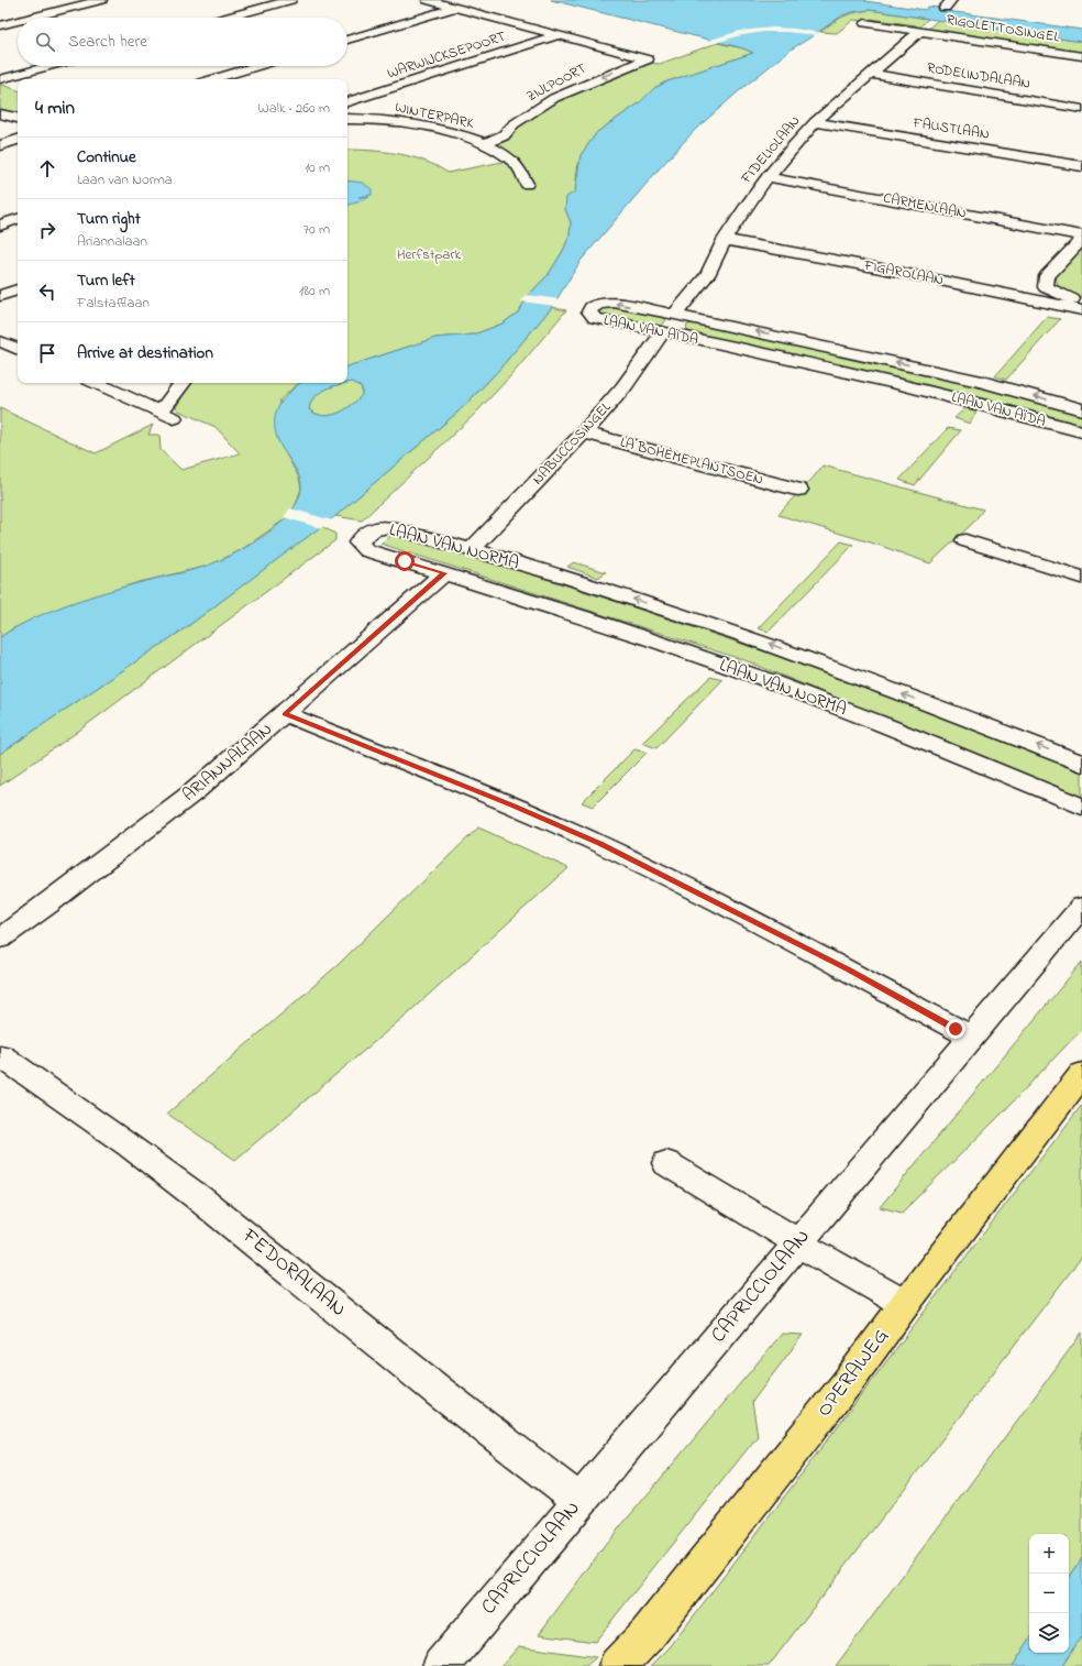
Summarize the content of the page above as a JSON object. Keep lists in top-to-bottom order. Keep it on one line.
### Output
{"streets":{"main road":["OPERAWEG"],"street":["RIGOLETTOSINGEL","WARWIJCKSEPOORT","RODELINDALAAN","ZIJLPOORT","WINTERPARK","FAUSTLAAN","FIDELIOLAAN","CARMENLAAN","FIGAROLAAN","LAAN VAN AÏDA","NABUCCOSINGEL","LA BOHÈMEPLANTSOEN","LAAN VAN NORMA","ARIANNALAAN","FEDORALAAN","CAPRICCIOLAAN"]},"crossings":[["RIGOLETTOSINGEL","FIDELIOLAAN"],["WARWIJCKSEPOORT","ZIJLPOORT"],["RODELINDALAAN","FIDELIOLAAN"],["ZIJLPOORT","WINTERPARK"],["FAUSTLAAN","FIDELIOLAAN"],["FIDELIOLAAN","CARMENLAAN"],["FIDELIOLAAN","FIGAROLAAN"],["FIDELIOLAAN","LAAN VAN AÏDA"],["LAAN VAN AÏDA","NABUCCOSINGEL"],["NABUCCOSINGEL","LA BOHÈMEPLANTSOEN"],["NABUCCOSINGEL","LAAN VAN NORMA"],["LAAN VAN NORMA","ARIANNALAAN"],["FEDORALAAN","CAPRICCIOLAAN"]],"parks":["Herfstpark"],"page":{"search":"Search here","heading":["4 min","Walk · 260 m"],"list":[["Continue","Laan van Norma","10 m"],["Turn right","Ariannalaan","70 m"],["Turn left","Falstafflaan","180 m"],"Arrive at destination"],"map_buttons":["+","−"]}}
